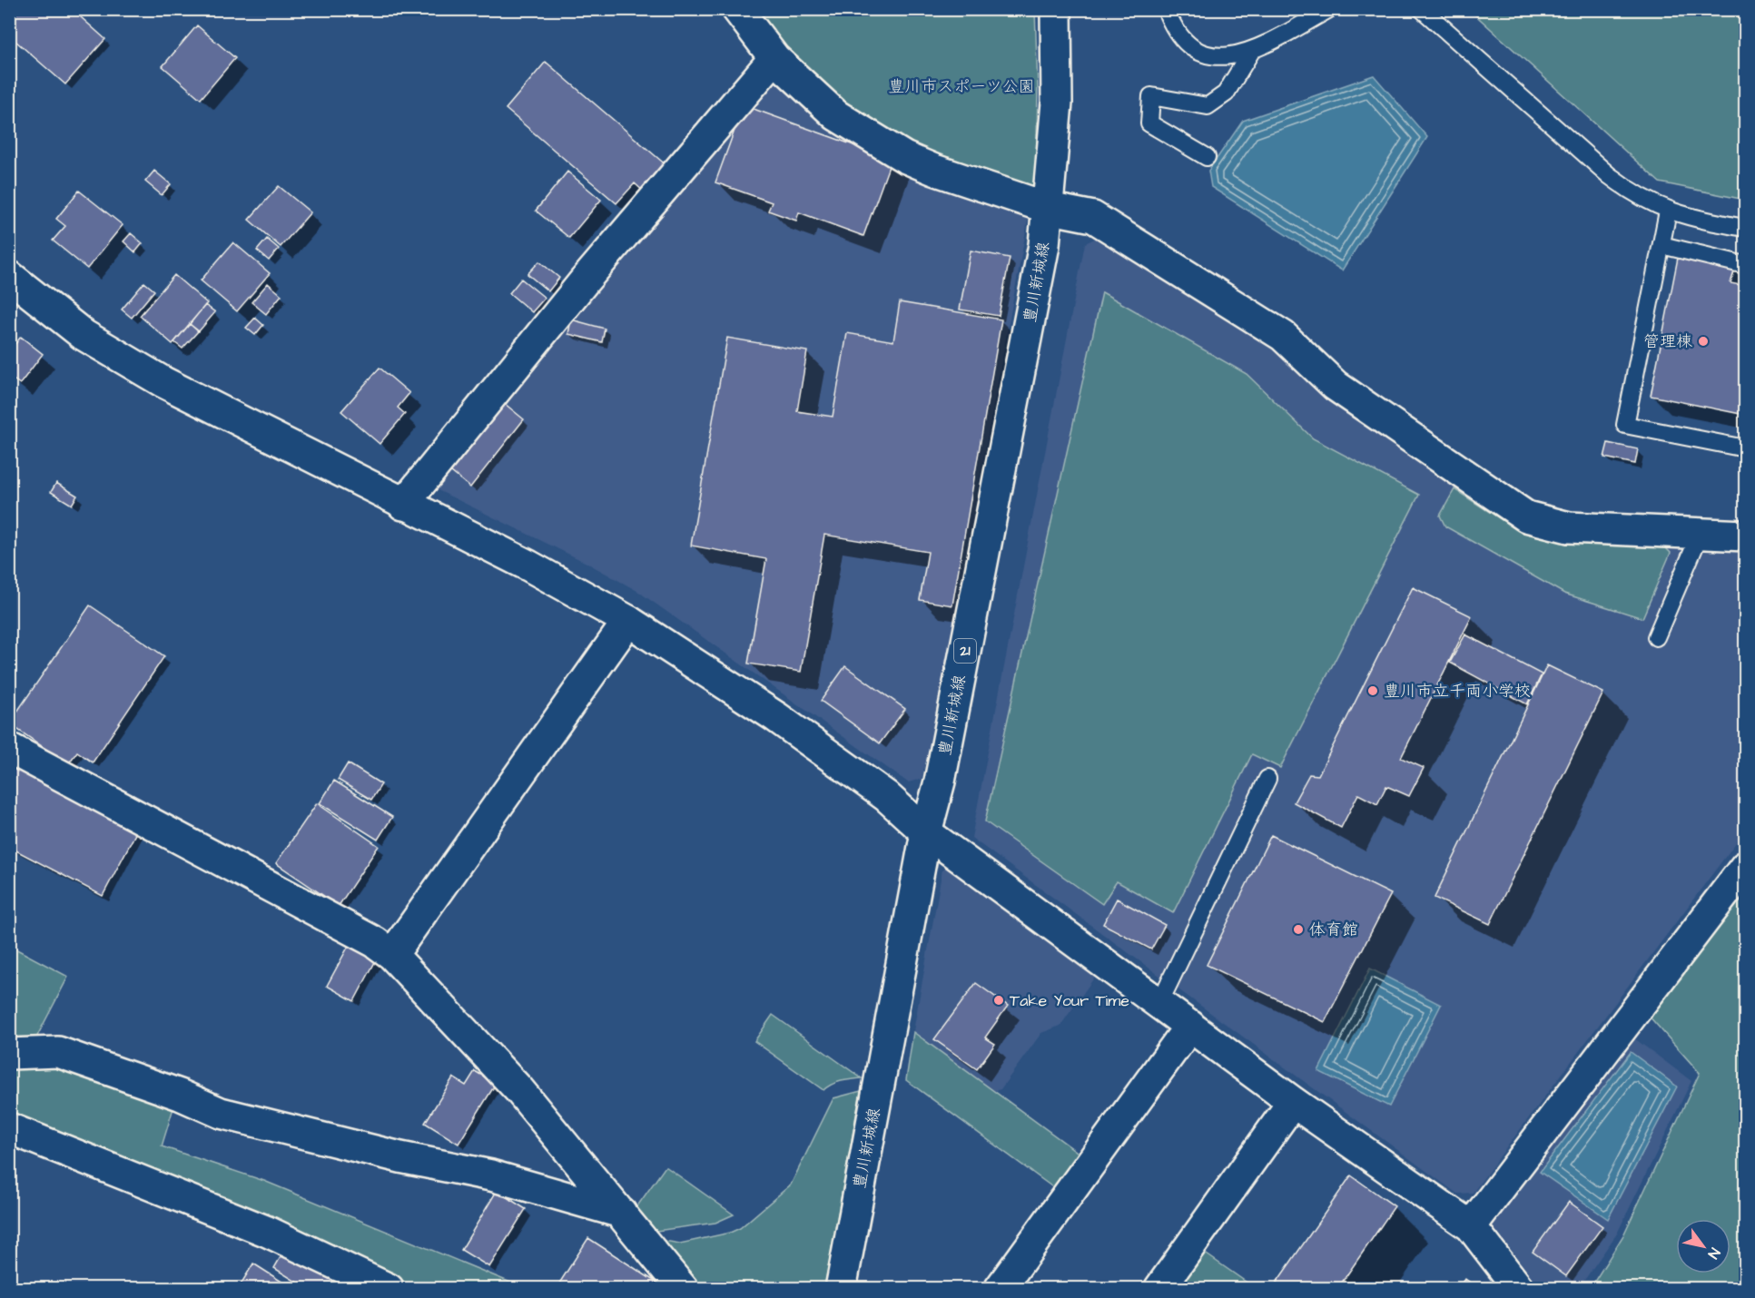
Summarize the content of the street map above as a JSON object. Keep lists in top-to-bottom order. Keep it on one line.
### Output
{"streets":{"street":["豊川新城線","21"]},"parks":["豊川市スポーツ公園"],"places":["管理棟","豊川市立千両小学校","体育館","Take Your Time"],"north":"bottom right"}
